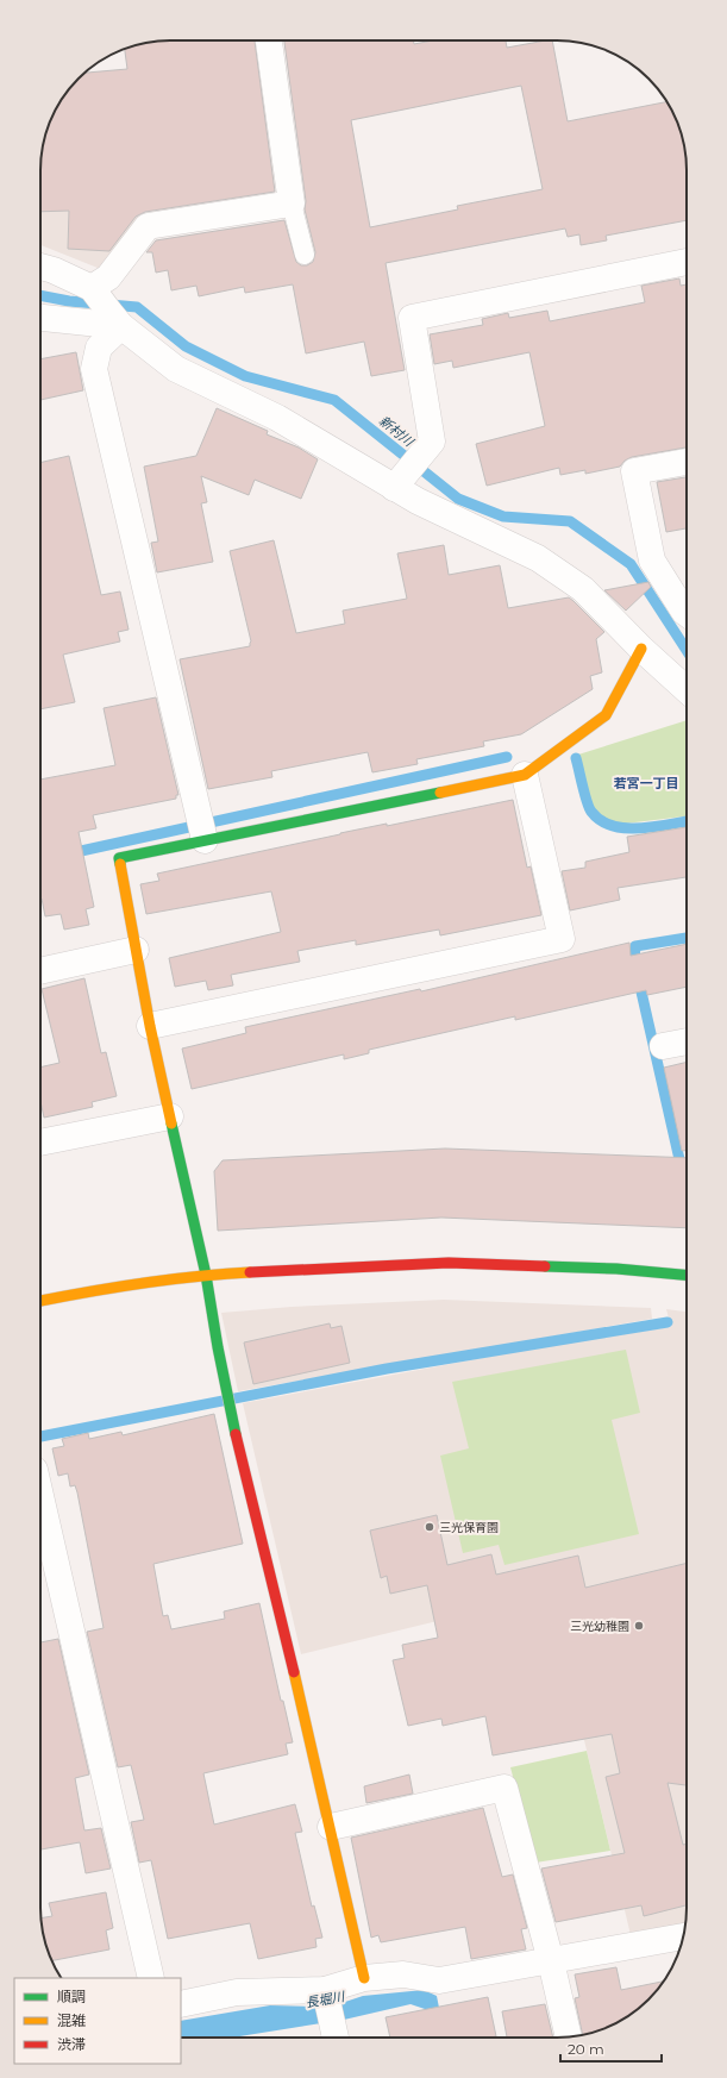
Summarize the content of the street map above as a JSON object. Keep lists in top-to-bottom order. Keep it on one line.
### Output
{"districts":["若宮一丁目"],"water":["新村川","長堀川"],"places":["三光保育園","三光幼稚園"],"legend":["順調","混雑","渋滞"],"scale_bar":"20 m"}
